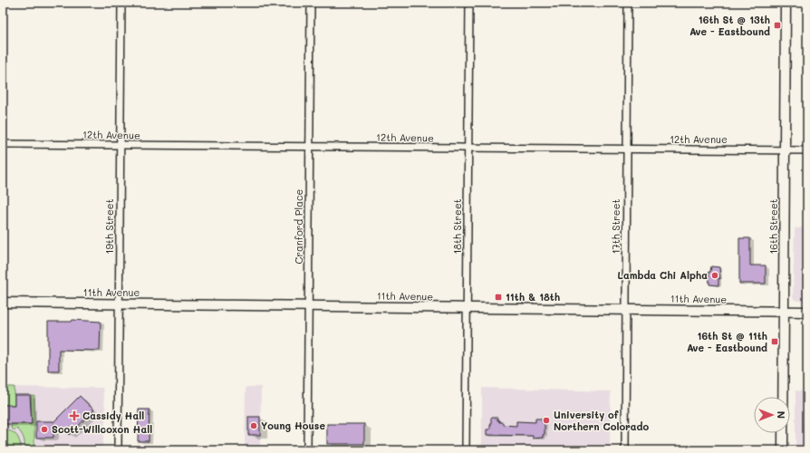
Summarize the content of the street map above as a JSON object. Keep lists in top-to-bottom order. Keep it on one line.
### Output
{"streets":{"main road":["16th Street","11th Avenue"],"street":["12th Avenue","19th Street","Cranford Place","18th Street","17th Street"]},"crossings":[["12th Avenue","19th Street"],["12th Avenue","Cranford Place"],["12th Avenue","18th Street"],["12th Avenue","17th Street"],["12th Avenue","16th Street"],["19th Street","11th Avenue"],["Cranford Place","11th Avenue"],["18th Street","11th Avenue"],["17th Street","11th Avenue"],["16th Street","11th Avenue"]],"places":{"transit":["16th St @ 13th Ave - Eastbound","11th & 18th","16th St @ 11th Ave - Eastbound"],"other":["Lambda Chi Alpha","University of Northern Colorado","Young House","Scott-Willcoxon Hall"],"health":["Cassidy Hall"]},"north":"right"}
